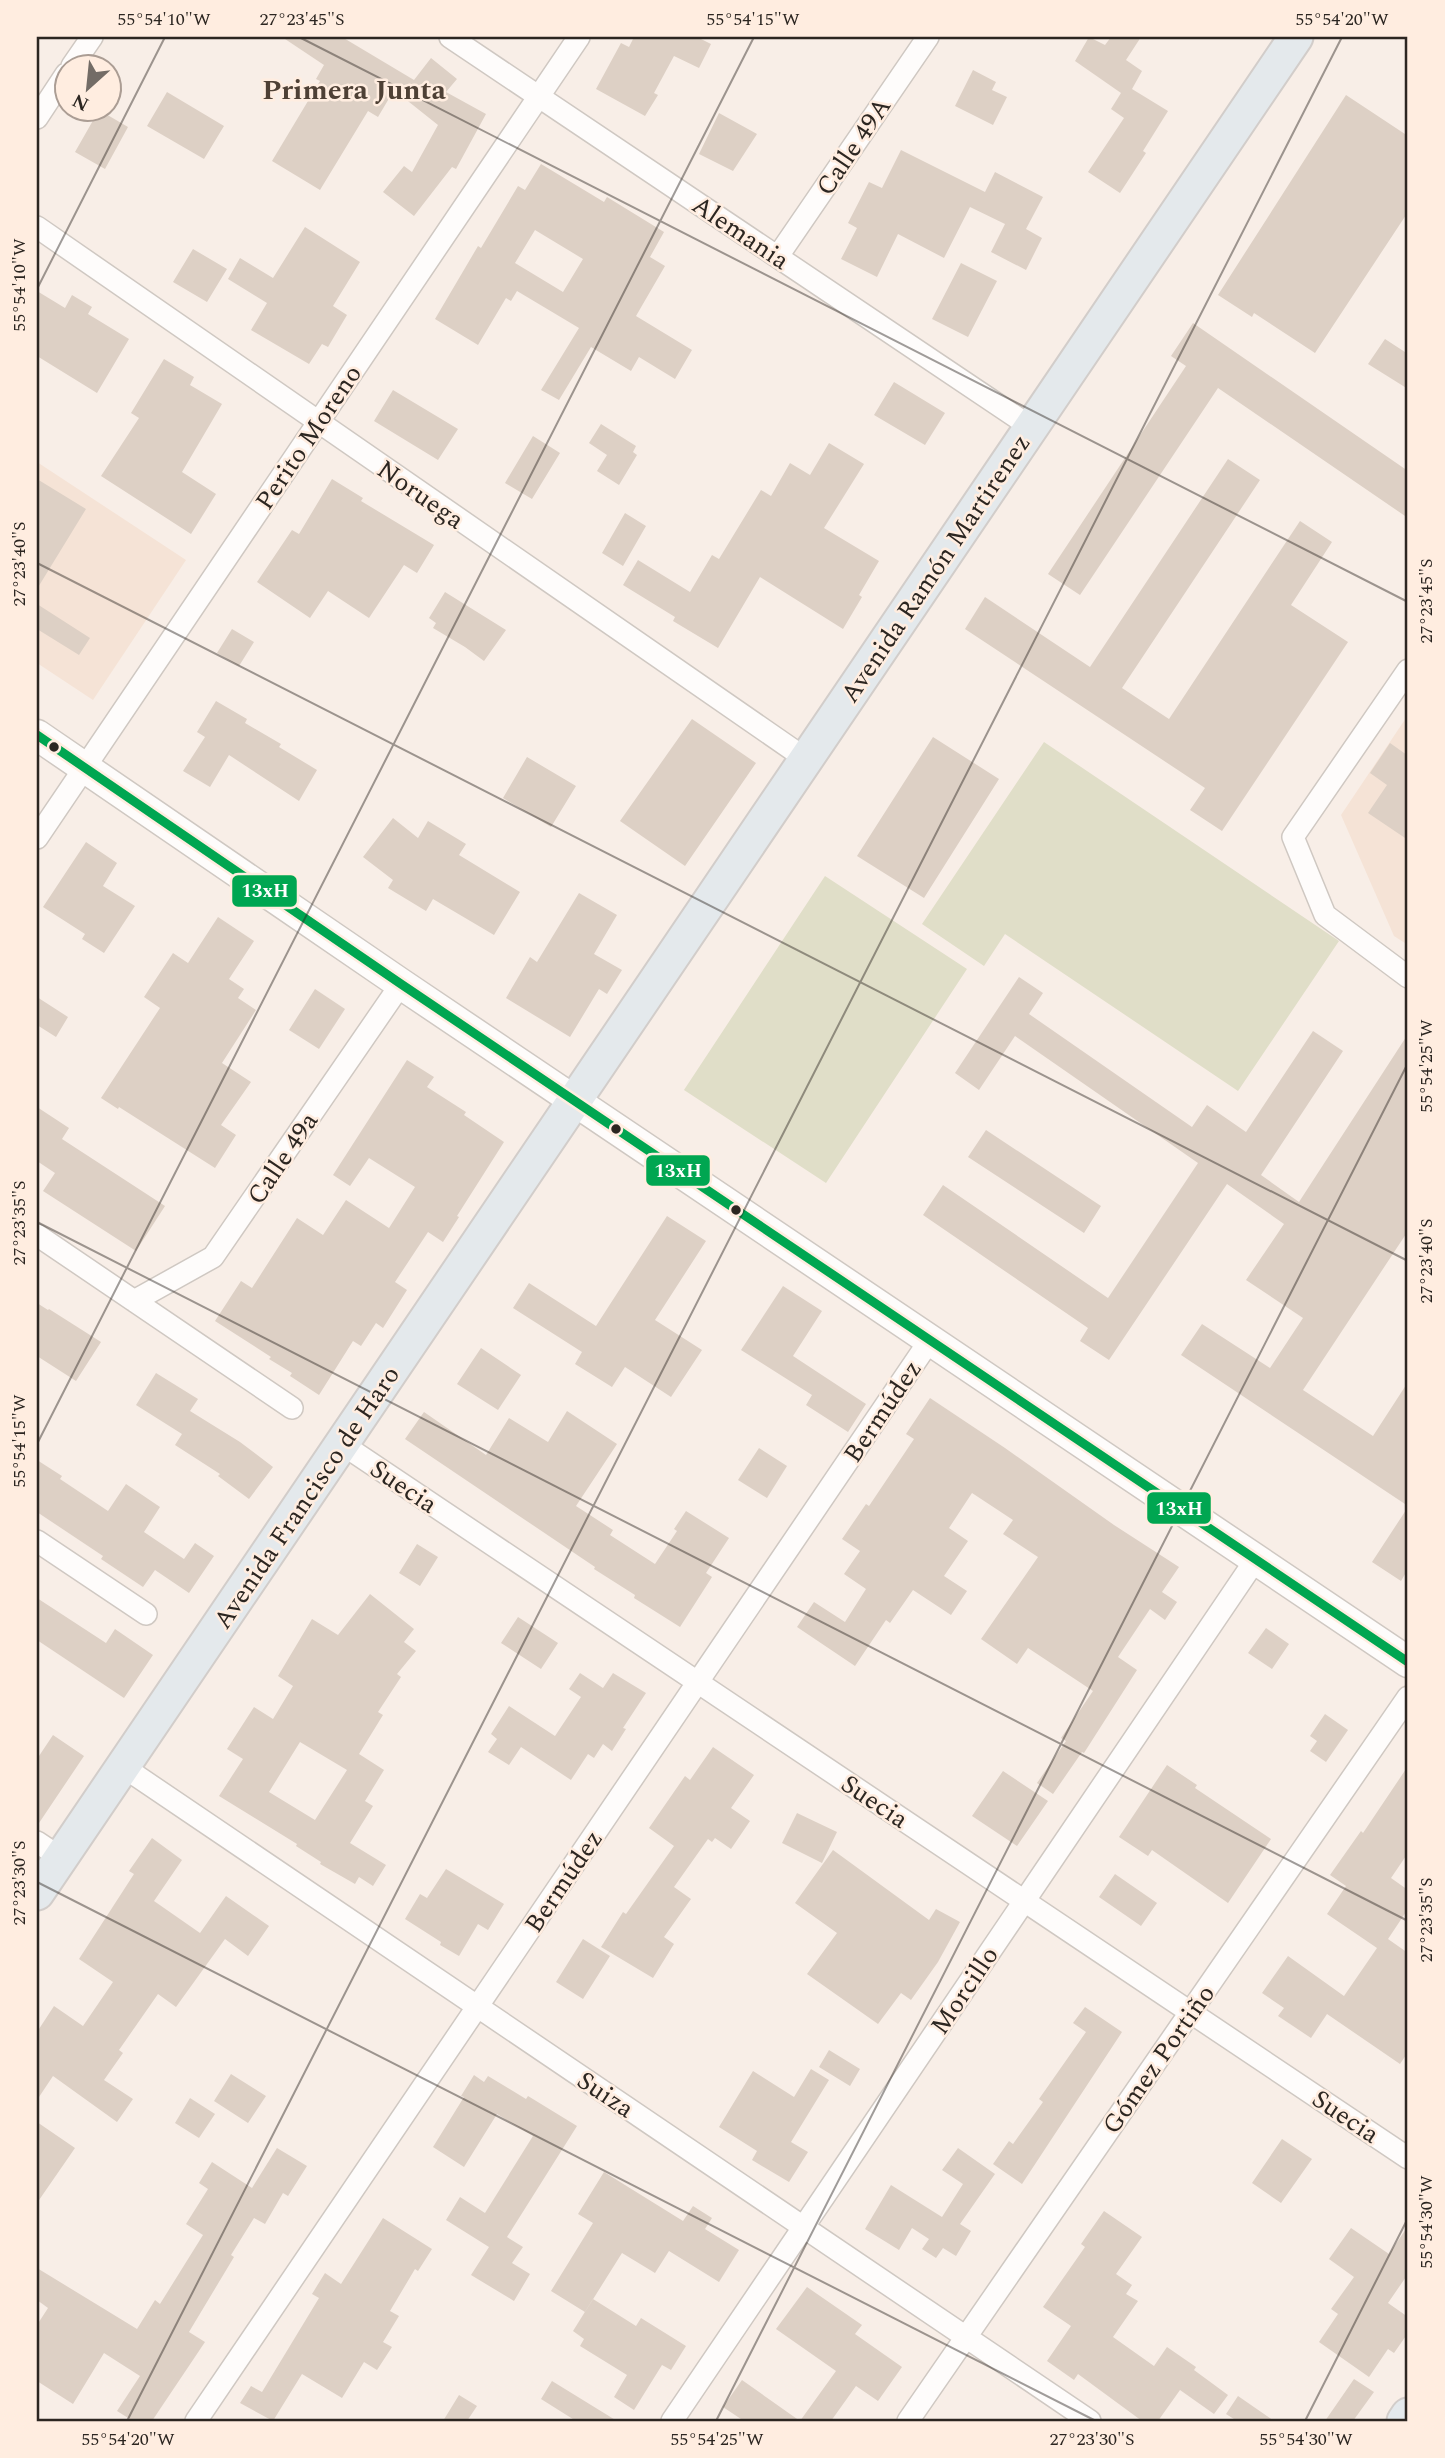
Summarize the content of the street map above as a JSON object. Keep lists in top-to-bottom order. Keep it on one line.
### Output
{"streets":{"main road":["Avenida Ramón Martirenez","Avenida Francisco de Haro"],"street":["Calle 49A","Alemania","Perito Moreno","Noruega","Calle 49a","Bermúdez","Suecia","Morcillo","Gómez Portiño","Suiza"]},"crossings":[["Calle 49A","Alemania"],["Alemania","Perito Moreno"],["Alemania","Avenida Ramón Martirenez"],["Perito Moreno","Noruega"],["Noruega","Avenida Ramón Martirenez"],["Avenida Ramón Martirenez","Avenida Francisco de Haro"],["Bermúdez","Suecia"],["Bermúdez","Suiza"],["Suecia","Avenida Francisco de Haro"],["Suecia","Morcillo"],["Suecia","Gómez Portiño"],["Avenida Francisco de Haro","Suiza"],["Morcillo","Suiza"],["Gómez Portiño","Suiza"]],"districts":["Primera Junta"],"lines":["transit line 13xH"],"north":"bottom left","coordinates":["55°54'10\"W","27°23'45\"S","55°54'15\"W","55°54'20\"W","27°23'40\"S","55°54'25\"W","27°23'35\"S","27°23'30\"S","55°54'30\"W"]}
